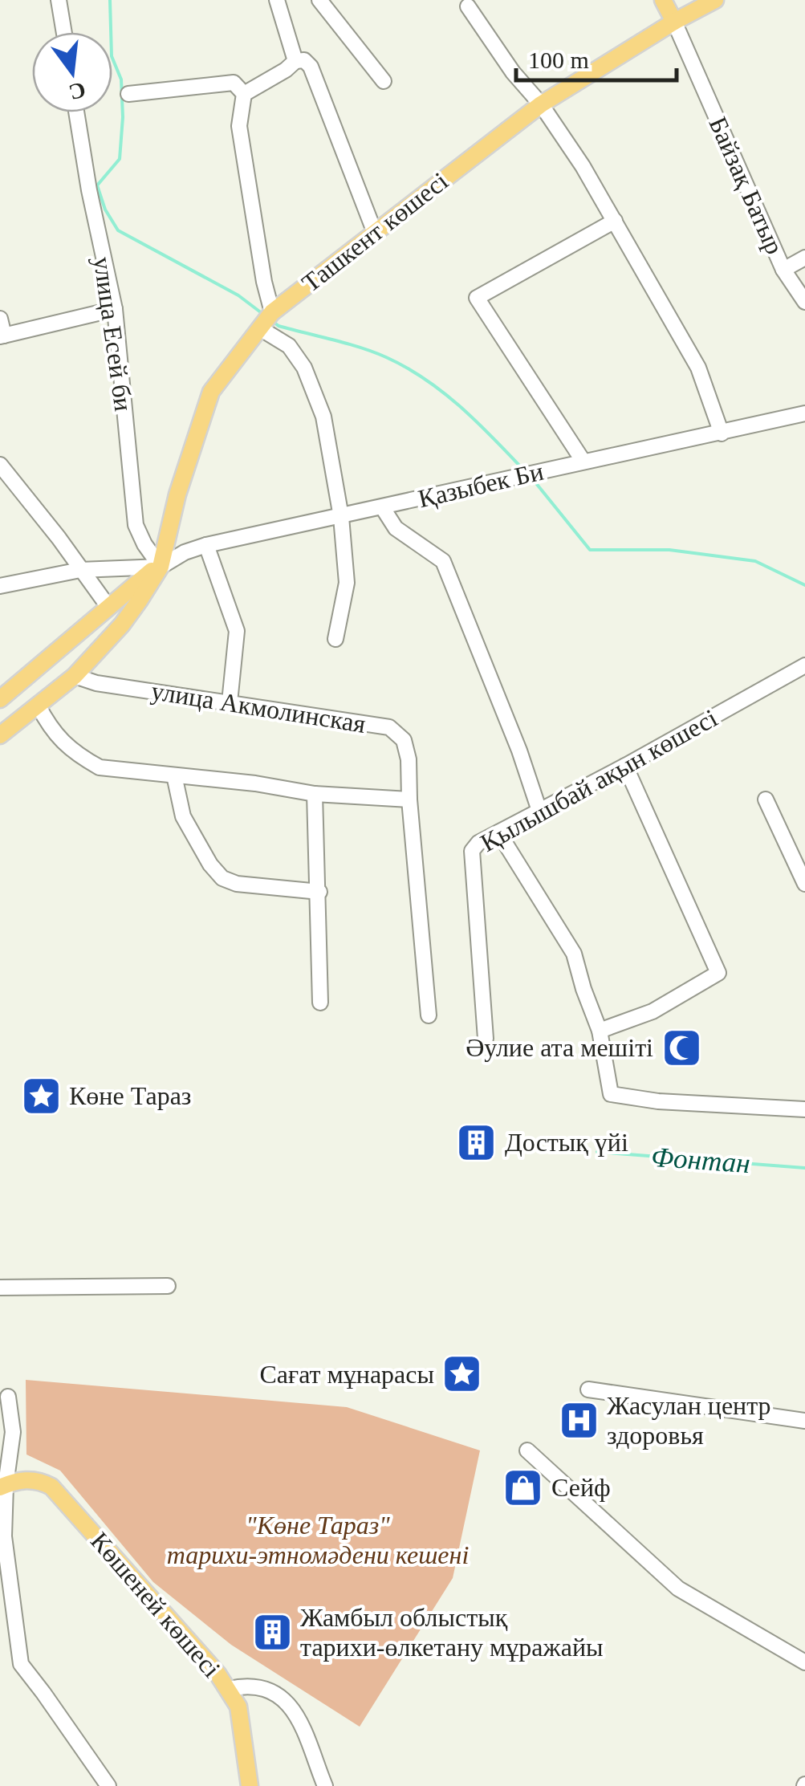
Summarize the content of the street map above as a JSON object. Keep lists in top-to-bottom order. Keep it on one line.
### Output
{"streets":{"main road":["Ташкент көшесі","Көшеней көшесі"],"street":["Байзақ Батыр","улица Есей би","Қазыбек Би","улица Акмолинская","Қылышбай ақын көшесі"]},"crossings":[["Байзақ Батыр","Ташкент көшесі"],["Ташкент көшесі","улица Есей би"],["Ташкент көшесі","Қазыбек Би"],["улица Есей би","Қазыбек Би"]],"water":["Фонтан"],"parks":["\"Көне Тараз\" тарихи-этномәдени кешені"],"places":{"mosque":["Әулие ата мешіті"],"place":["Көне Тараз","Сағат мұнарасы"],"building":["Достық үйі","Жамбыл облыстық тарихи-өлкетану мұражайы"],"hospital":["Жасулан центр здоровья"],"shop":["Сейф"]},"scale_bar":"100 m","north":"bottom"}
